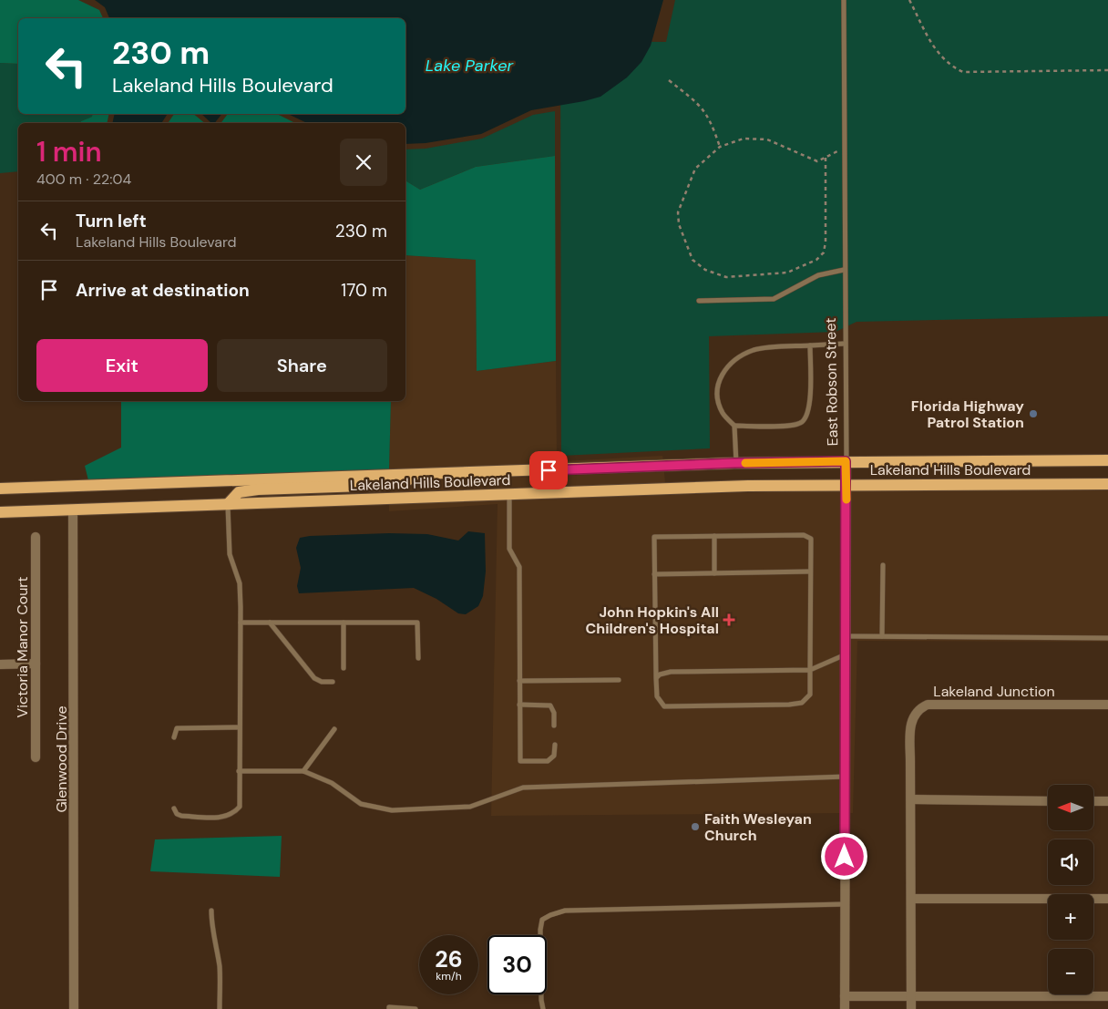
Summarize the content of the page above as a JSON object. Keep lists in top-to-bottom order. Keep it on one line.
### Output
{"streets":{"main road":["Lakeland Hills Boulevard"],"street":["East Robson Street","Victoria Manor Court","Lakeland Junction","Glenwood Drive"]},"crossings":[["East Robson Street","Lakeland Hills Boulevard"],["Lakeland Hills Boulevard","Glenwood Drive"]],"water":["Lake Parker"],"places":{"other":["Florida Highway Patrol Station","Faith Wesleyan Church"],"health":["John Hopkin's All Children's Hospital"]},"north":"left","page":{"turn":["230 m","Lakeland Hills Boulevard"],"heading":["1 min","400 m · 22:04"],"list":[{"name":"Turn left","note":"Lakeland Hills Boulevard","value":"230 m"},{"name":"Arrive at destination","value":"170 m"}],"buttons":["Exit","Share"],"map_buttons":["+","−"],"speed":"26 km/h","limit":"30"}}
